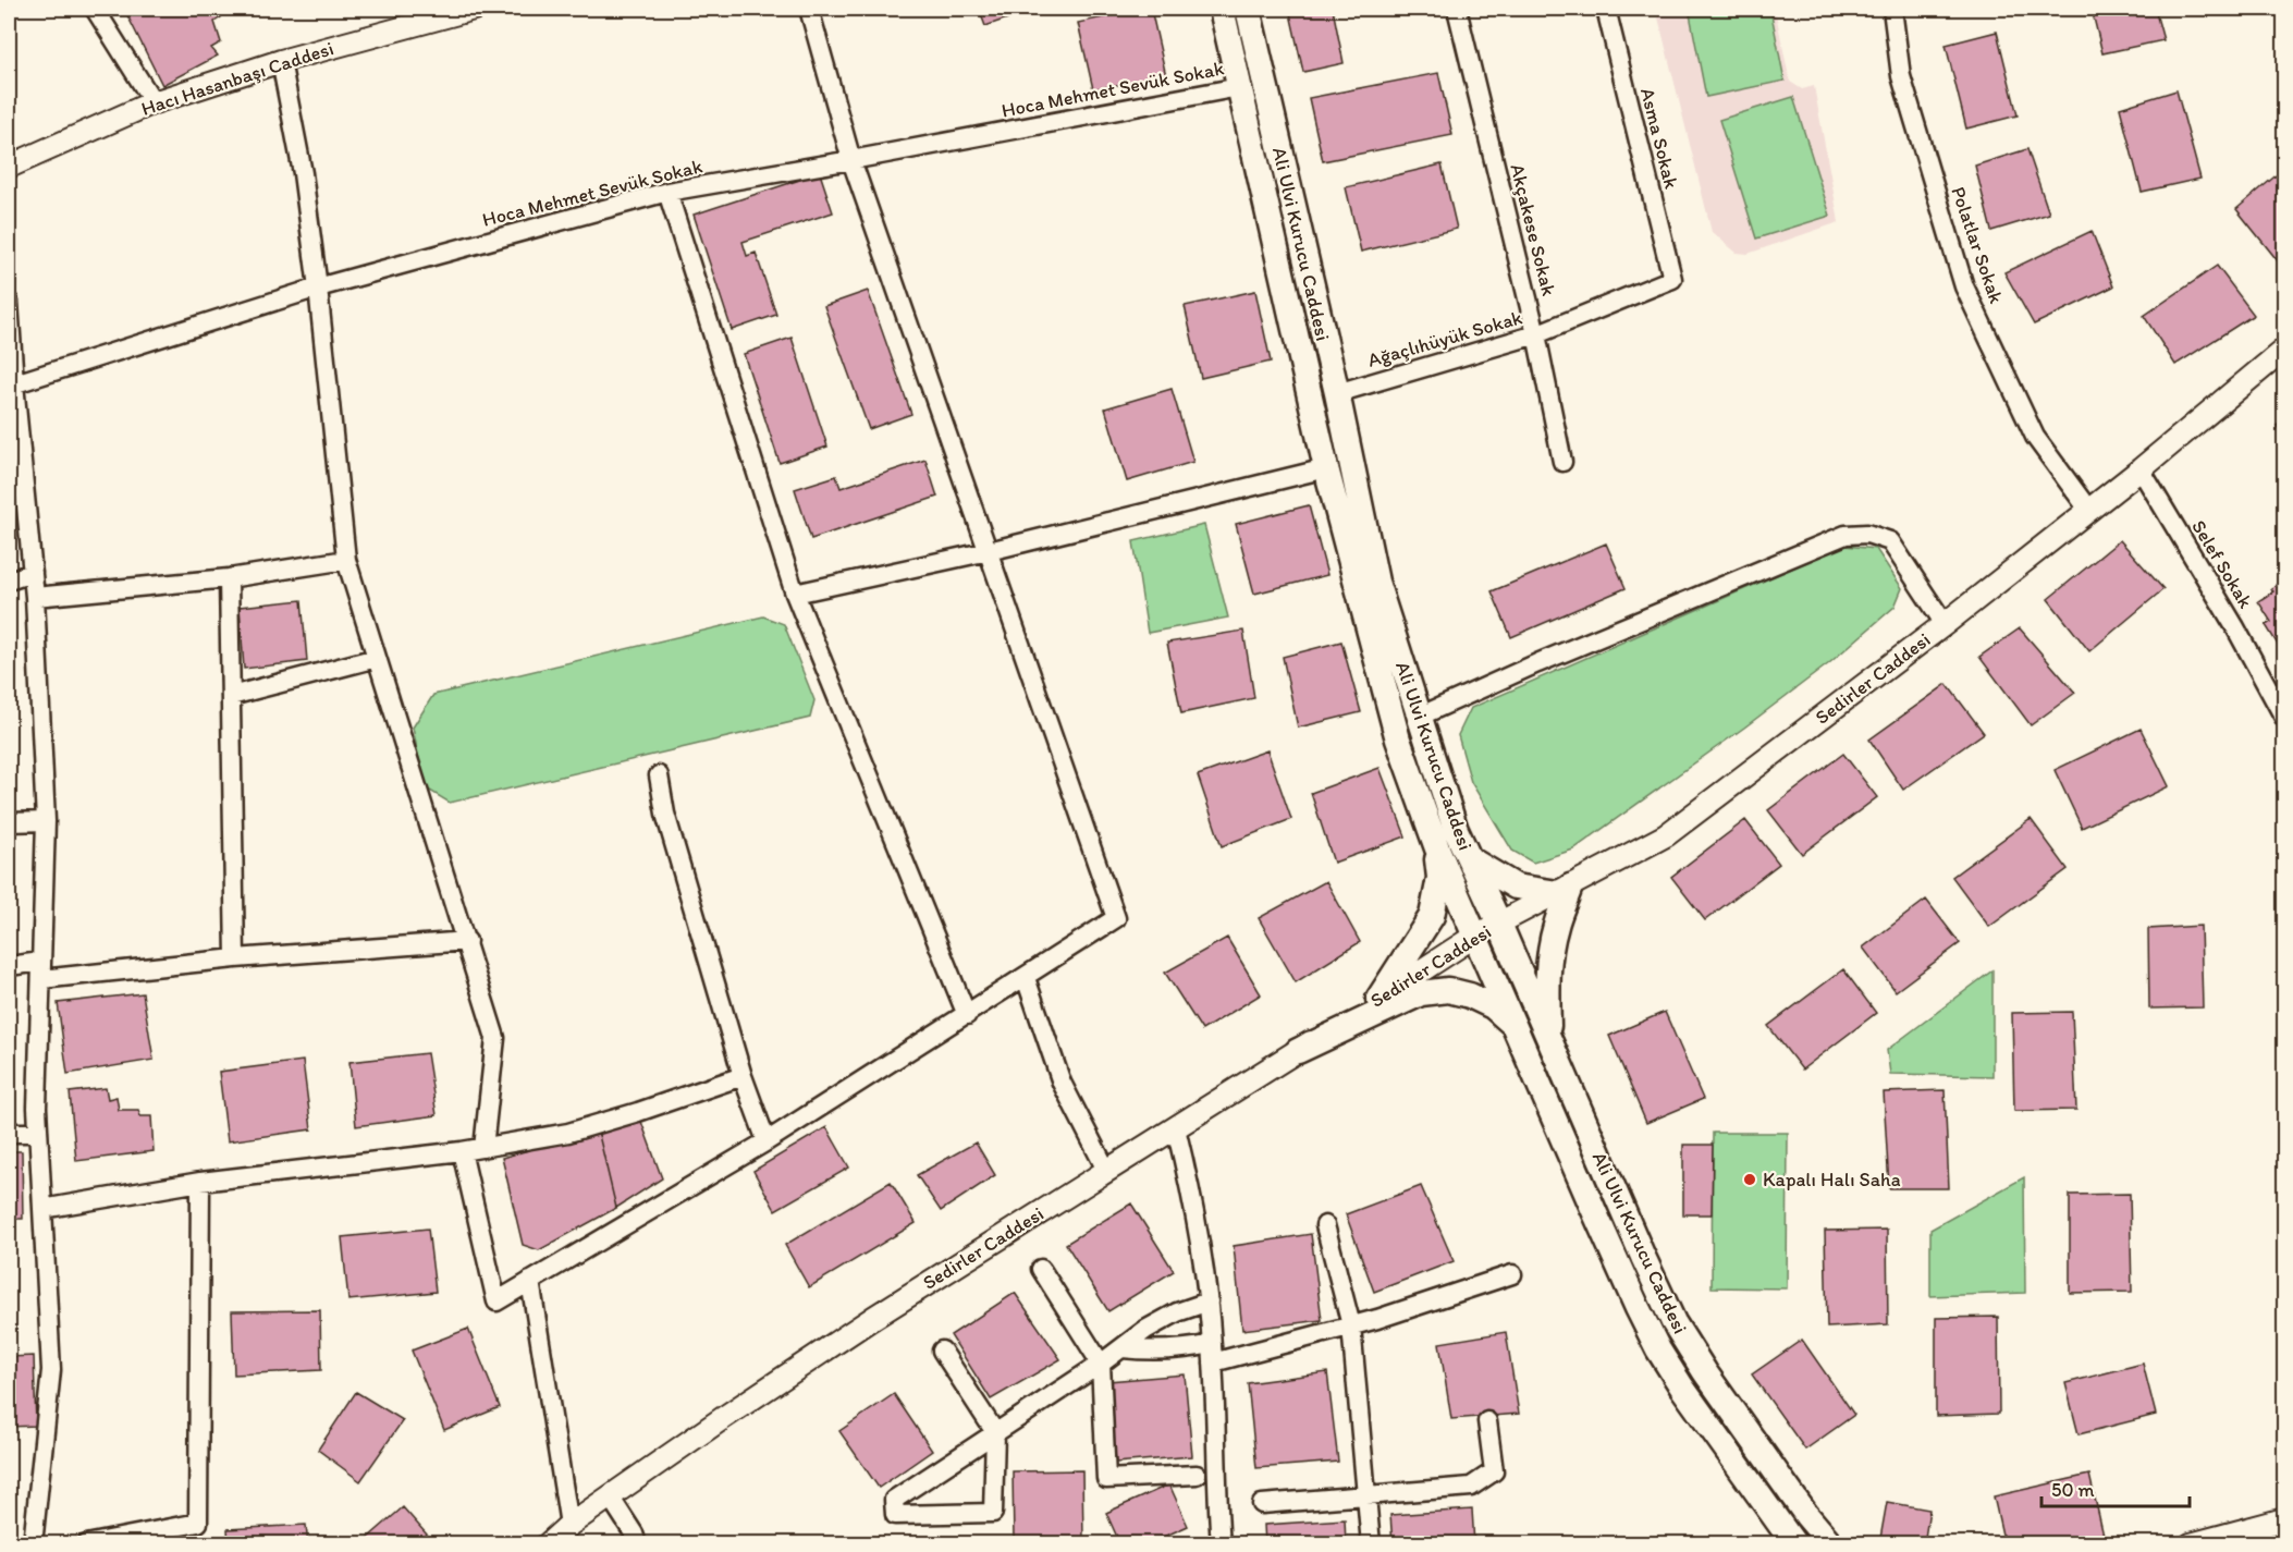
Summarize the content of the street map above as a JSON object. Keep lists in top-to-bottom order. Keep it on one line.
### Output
{"streets":{"main road":["Ali Ulvi Kurucu Caddesi"],"street":["Hacı Hasanbaşı Caddesi","Hoca Mehmet Sevük Sokak","Asma Sokak","Akçakese Sokak","Polatlar Sokak","Ağaçlıhüyük Sokak","Selef Sokak","Sedirler Caddesi"]},"crossings":[["Hoca Mehmet Sevük Sokak","Ali Ulvi Kurucu Caddesi"],["Asma Sokak","Ağaçlıhüyük Sokak"],["Akçakese Sokak","Ağaçlıhüyük Sokak"],["Ali Ulvi Kurucu Caddesi","Ağaçlıhüyük Sokak"],["Ali Ulvi Kurucu Caddesi","Sedirler Caddesi"],["Polatlar Sokak","Sedirler Caddesi"],["Selef Sokak","Sedirler Caddesi"]],"places":["Kapalı Halı Saha"],"scale_bar":"50 m"}
